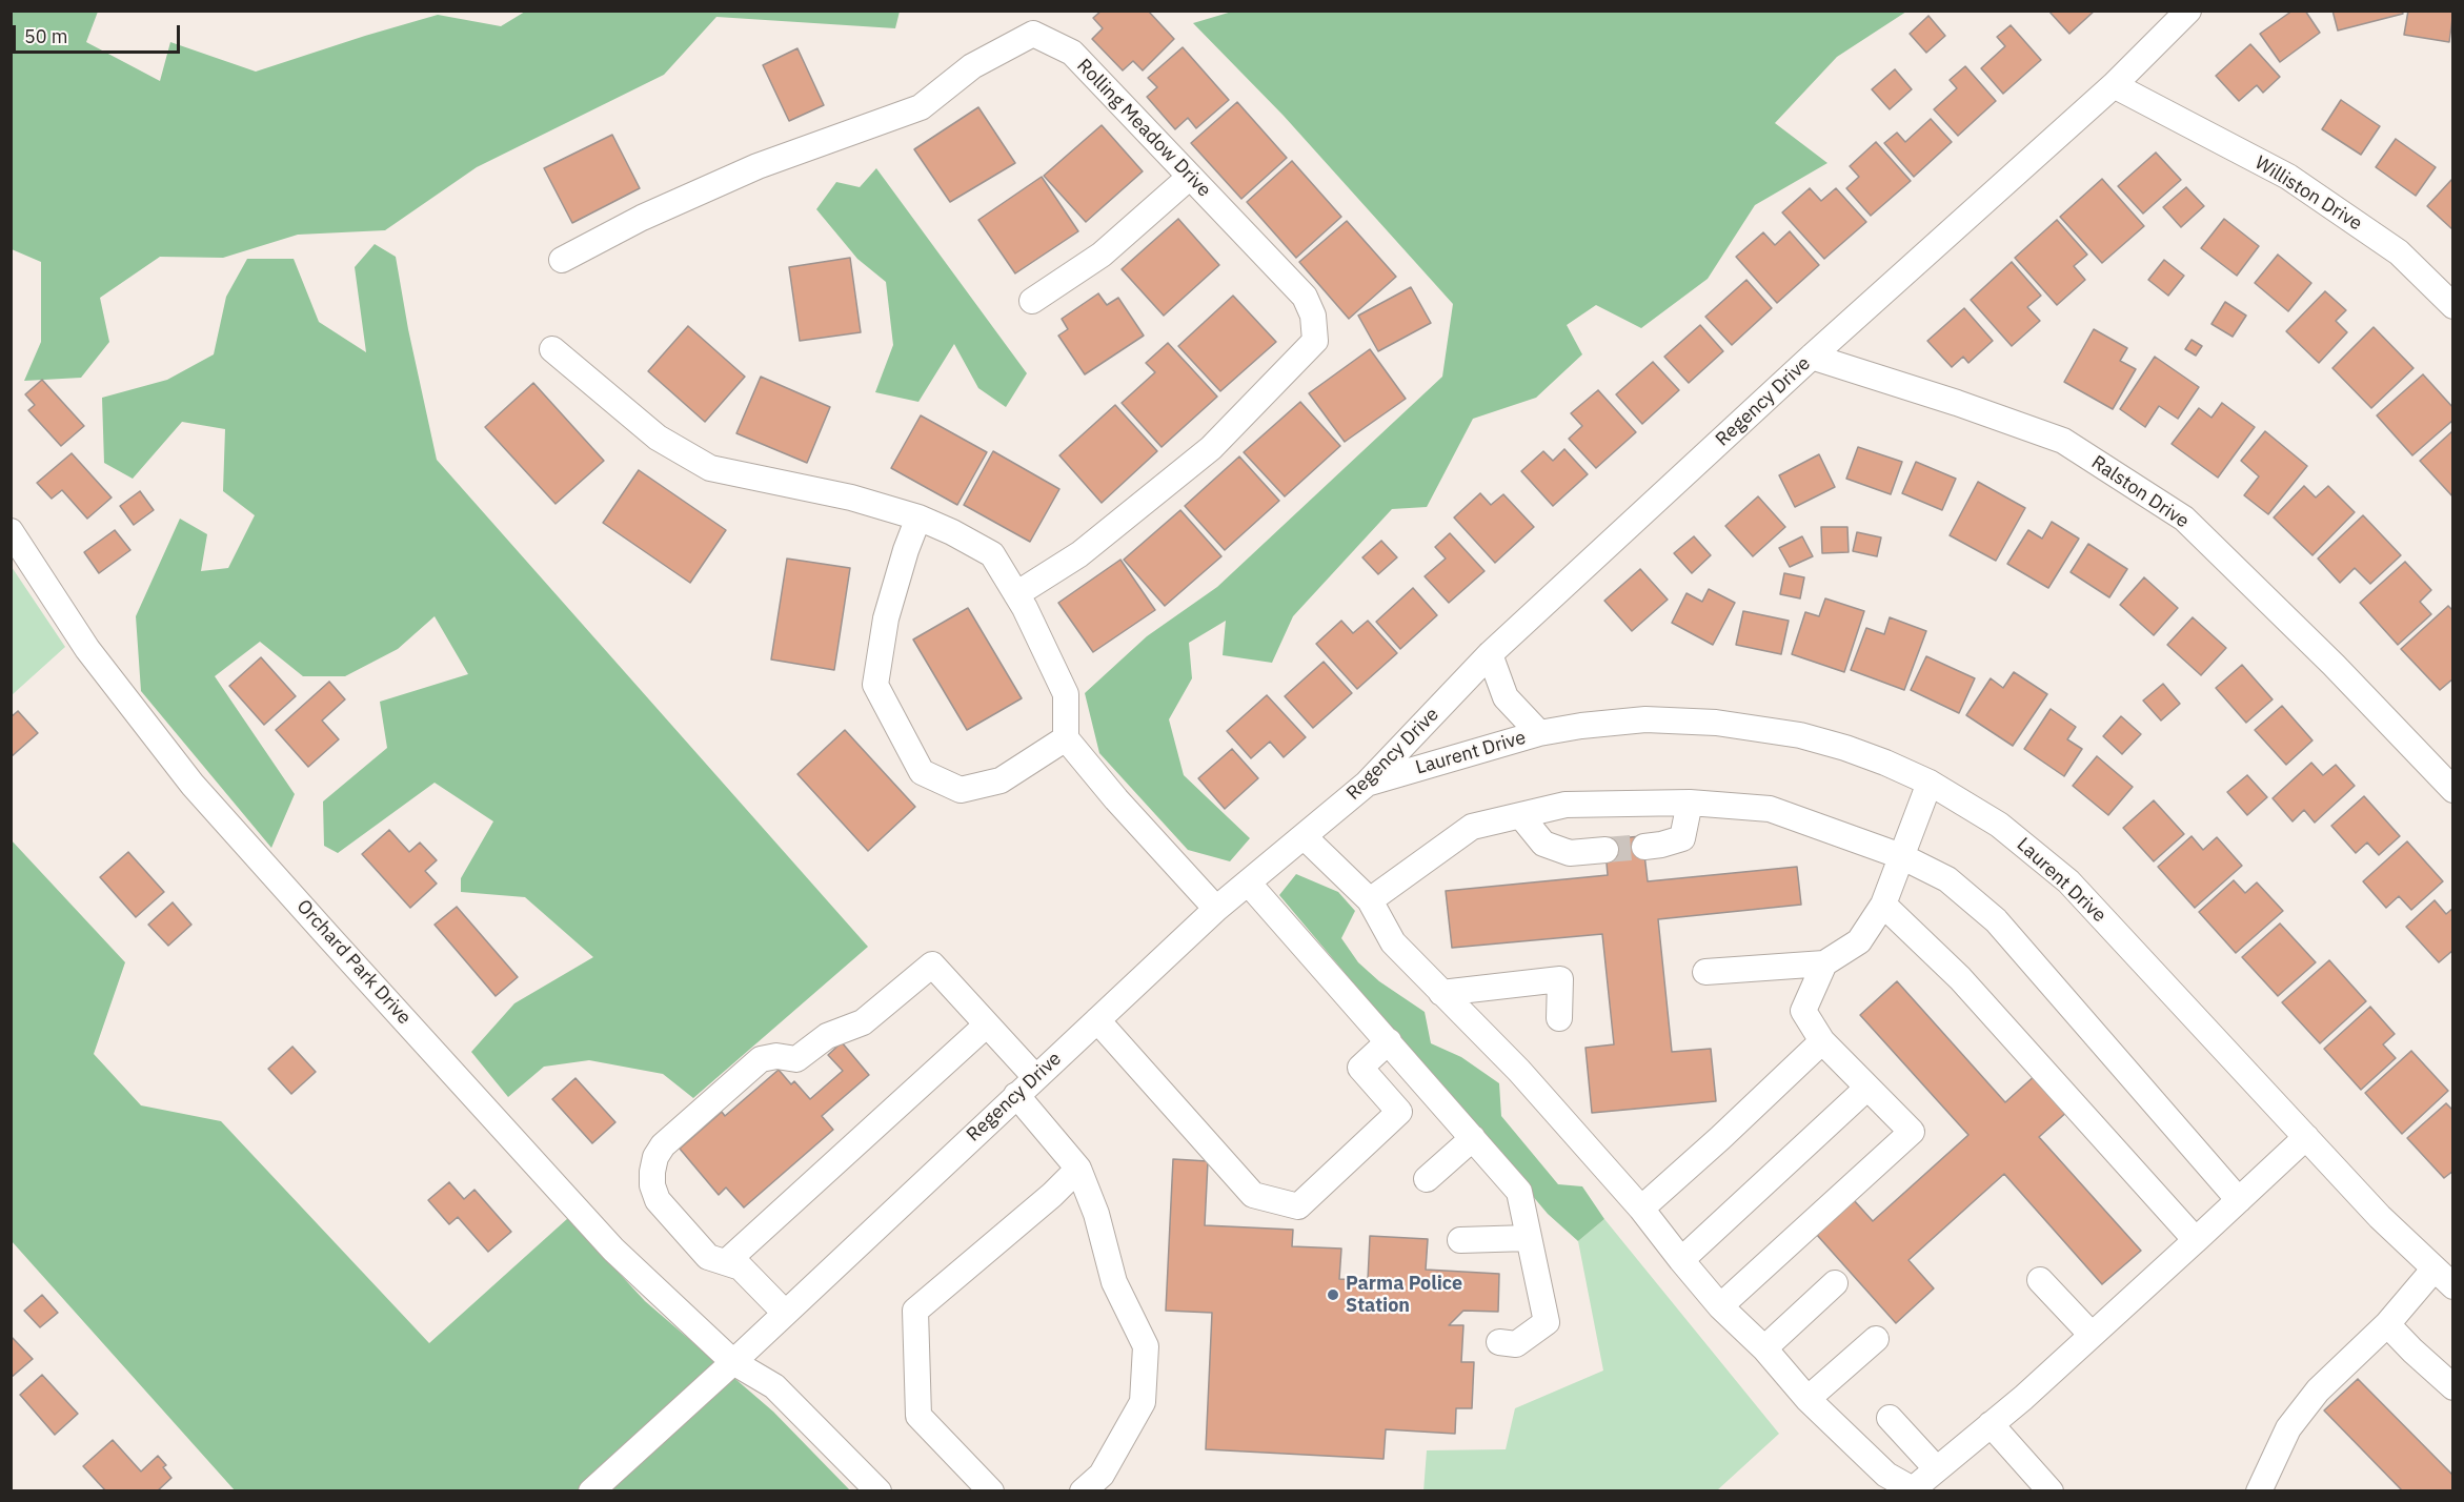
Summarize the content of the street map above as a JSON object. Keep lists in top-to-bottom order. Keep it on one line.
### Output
{"streets":{"street":["Rolling Meadow Drive","Williston Drive","Regency Drive","Ralston Drive","Laurent Drive","Orchard Park Drive"]},"crossings":[["Williston Drive","Regency Drive"],["Regency Drive","Ralston Drive"],["Regency Drive","Laurent Drive"],["Regency Drive","Orchard Park Drive"]],"places":["Parma Police Station"],"scale_bar":"50 m"}
